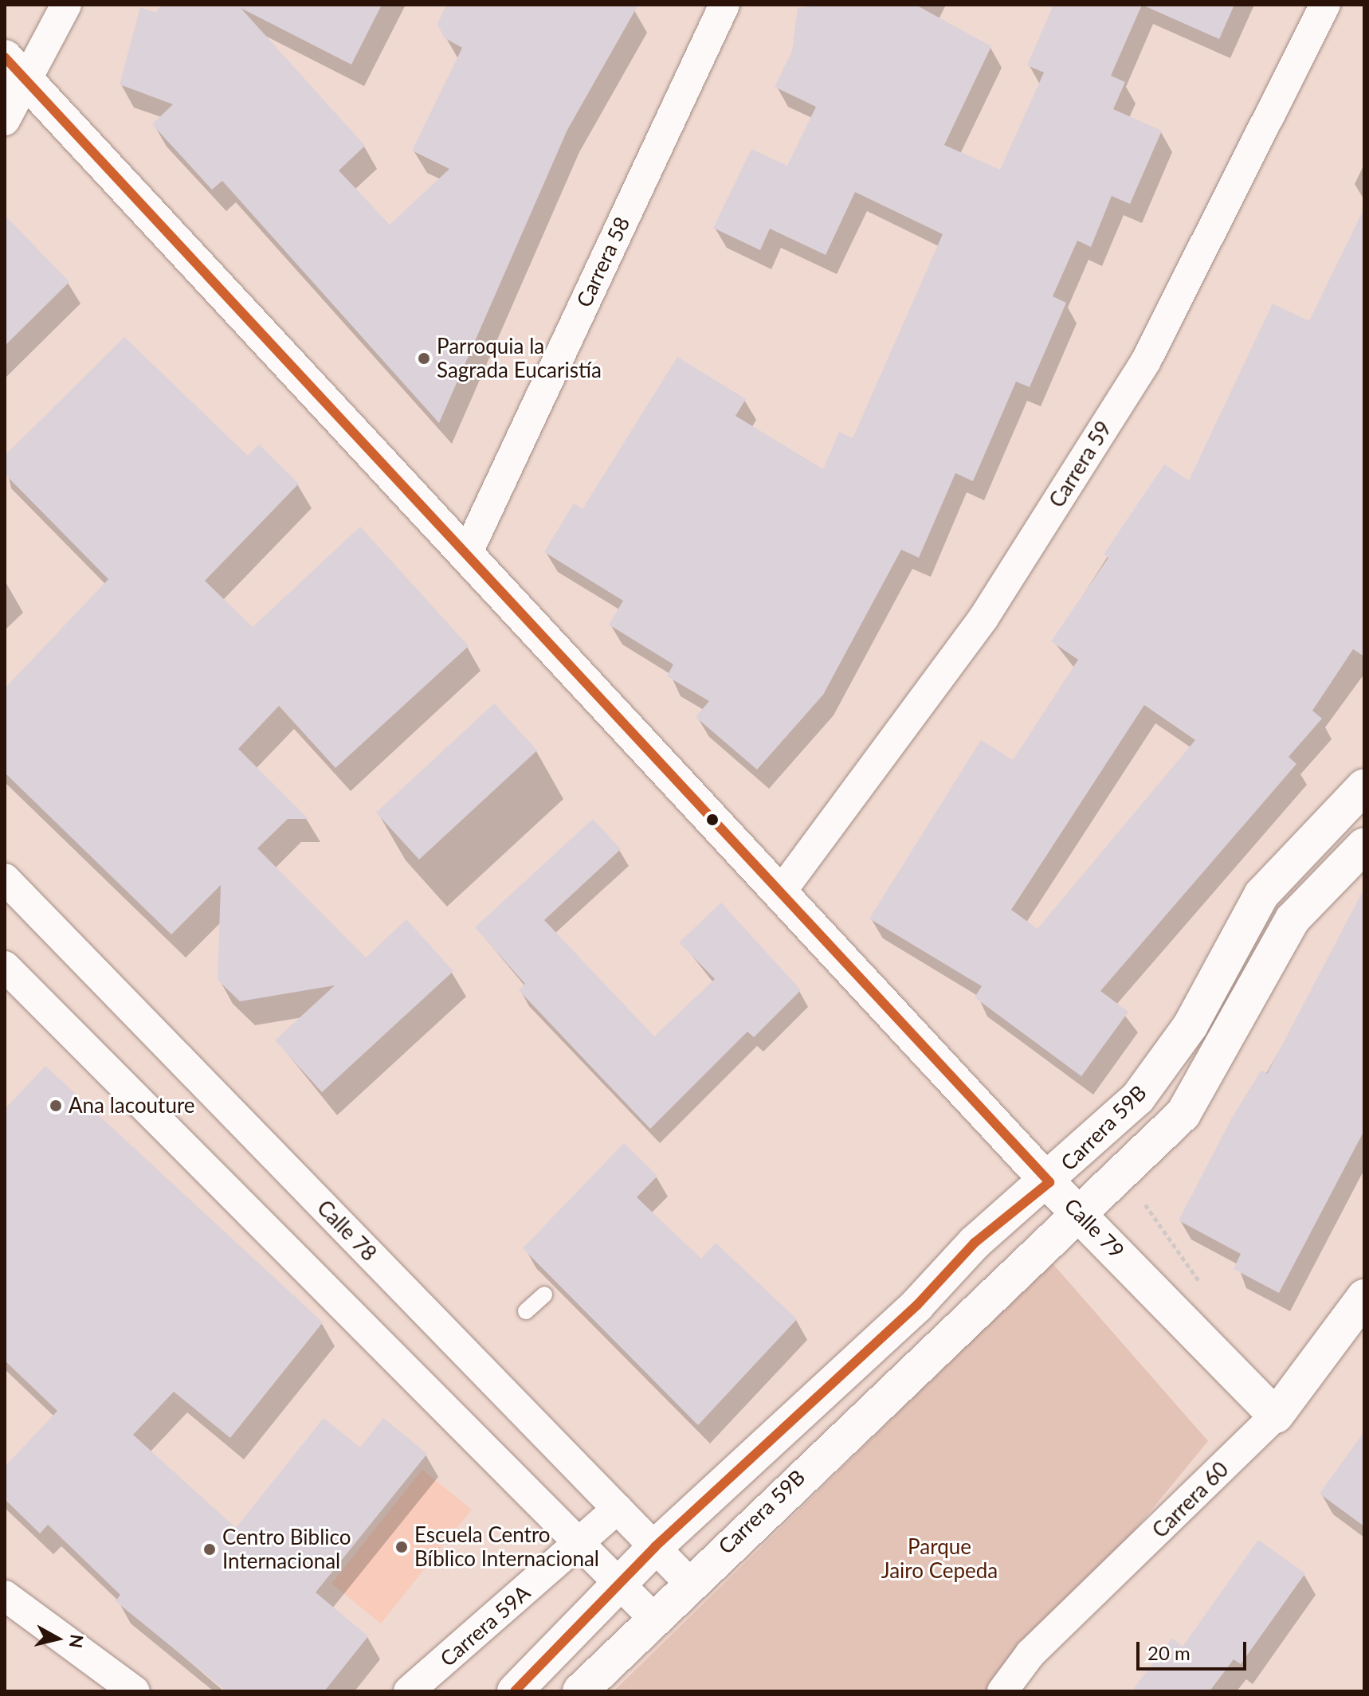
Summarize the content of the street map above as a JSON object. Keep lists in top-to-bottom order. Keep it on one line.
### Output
{"streets":{"street":["Carrera 58","Carrera 59","Carrera 59B","Calle 79","Calle 78","Carrera 60","Carrera 59A"]},"crossings":[["Carrera 58","Calle 79"],["Carrera 59","Calle 79"],["Carrera 59B","Calle 79"],["Carrera 59B","Calle 78"],["Calle 79","Carrera 60"],["Calle 78","Carrera 59A"]],"parks":["Parque Jairo Cepeda"],"places":["Parroquia la Sagrada Eucaristía","Ana lacouture","Escuela Centro Bíblico Internacional","Centro Biblico Internacional"],"scale_bar":"20 m","north":"right"}
